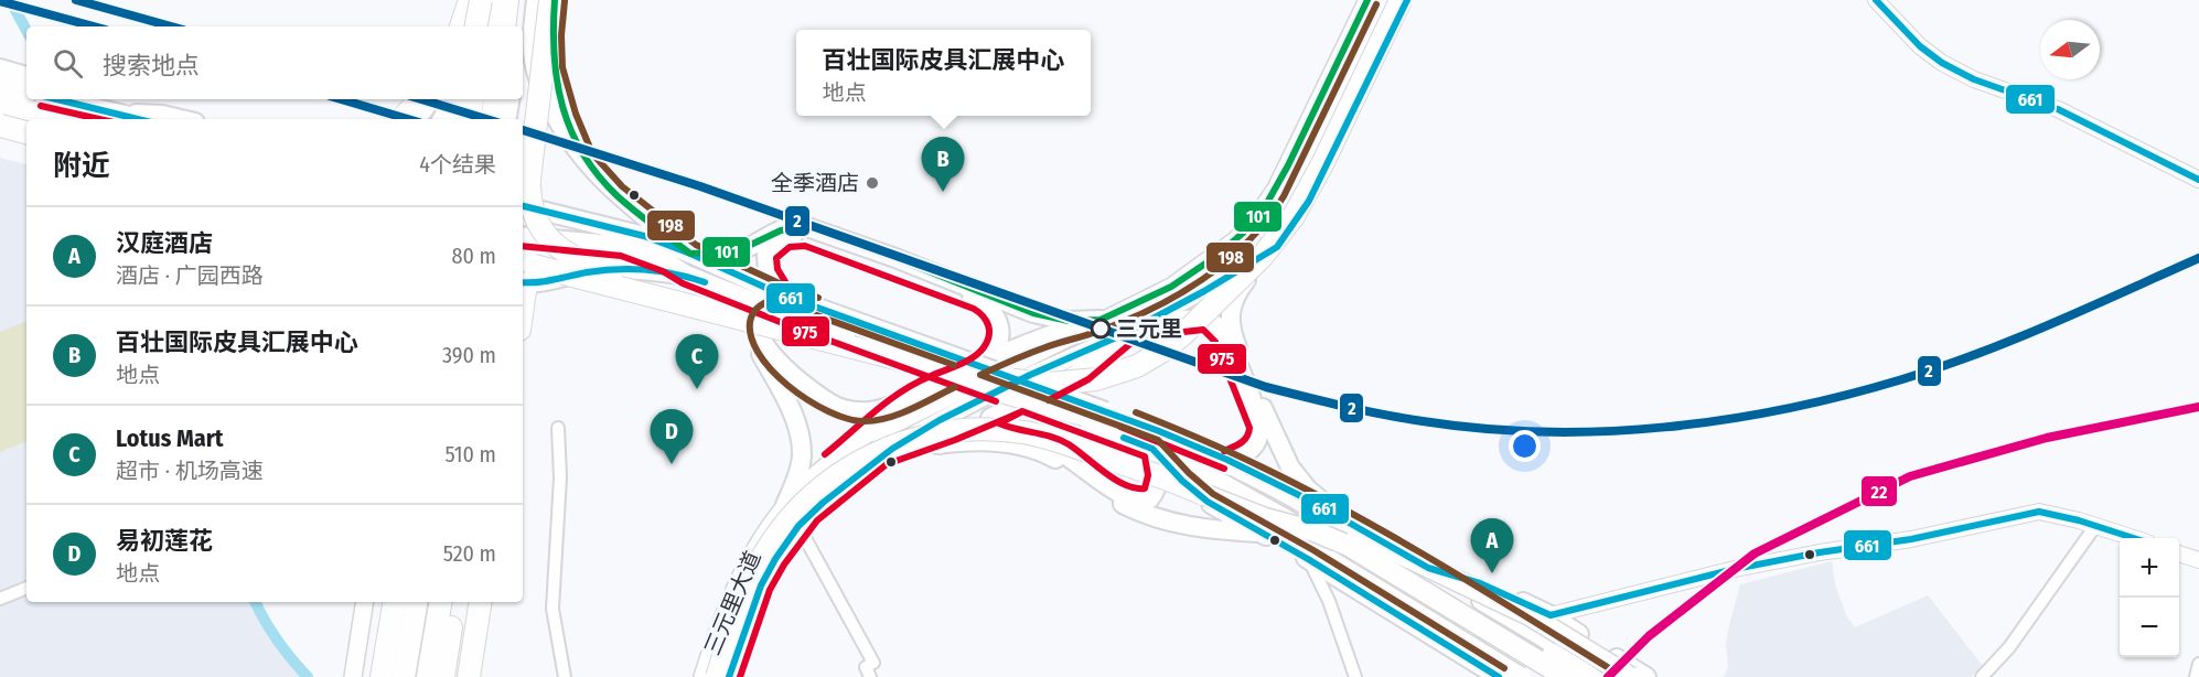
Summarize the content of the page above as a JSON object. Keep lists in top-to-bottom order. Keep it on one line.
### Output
{"streets":{"main road":["三元里大道"]},"places":["全季酒店","三元里"],"lines":["transit line 2","transit line 661","transit line 101","transit line 198","transit line 975","transit line 22"],"north":"left","page":{"search":"搜索地点","popup":["百壮国际皮具汇展中心","地点"],"heading":["附近","4个结果"],"pins":["B","C","D","A"],"list":[{"mark":"A","name":"汉庭酒店","note":"酒店 · 广园西路","value":"80 m"},{"mark":"B","name":"百壮国际皮具汇展中心","note":"地点","value":"390 m"},{"mark":"C","name":"Lotus Mart","note":"超市 · 机场高速","value":"510 m"},{"mark":"D","name":"易初莲花","note":"地点","value":"520 m"}],"map_buttons":["+","−"]}}
